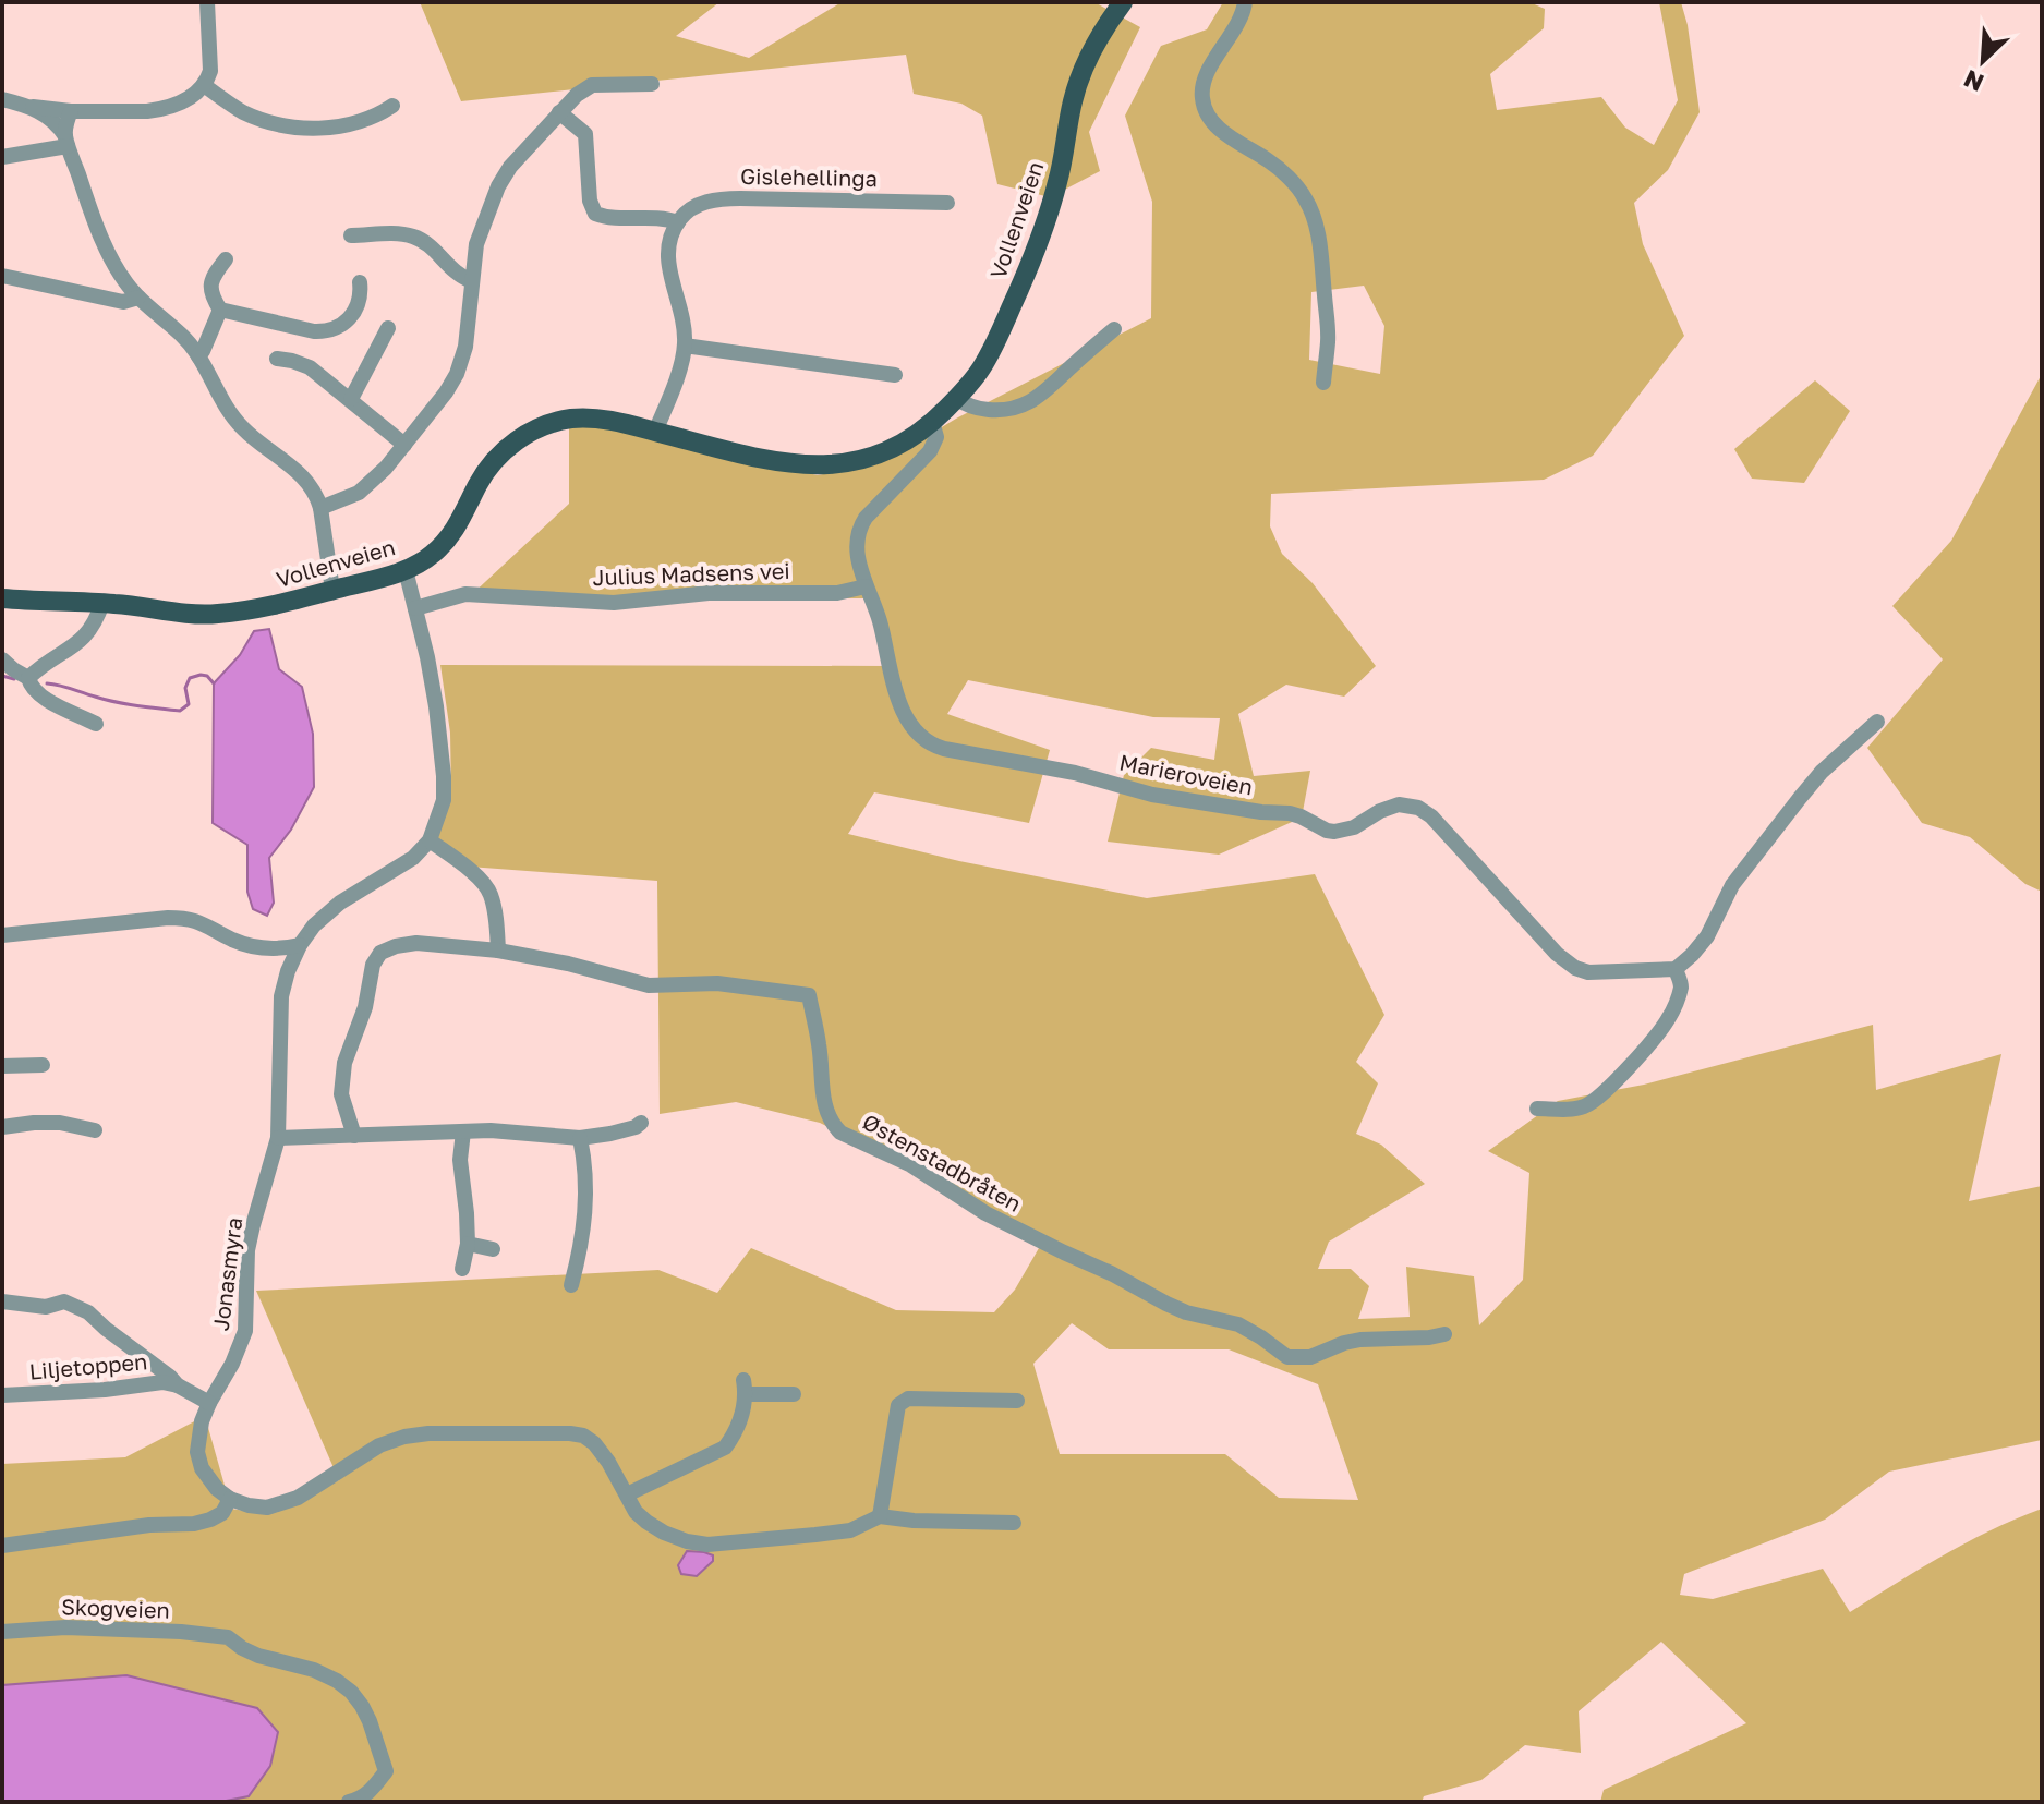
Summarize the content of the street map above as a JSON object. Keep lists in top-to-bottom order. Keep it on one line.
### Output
{"streets":{"main road":["Vollenveien"],"street":["Gislehellinga","Julius Madsens vei","Marieroveien","Østenstadbråten","Jonasmyra","Liljetoppen","Skogveien"]},"crossings":[["Vollenveien","Marieroveien"],["Julius Madsens vei","Marieroveien"]],"north":"bottom left"}
